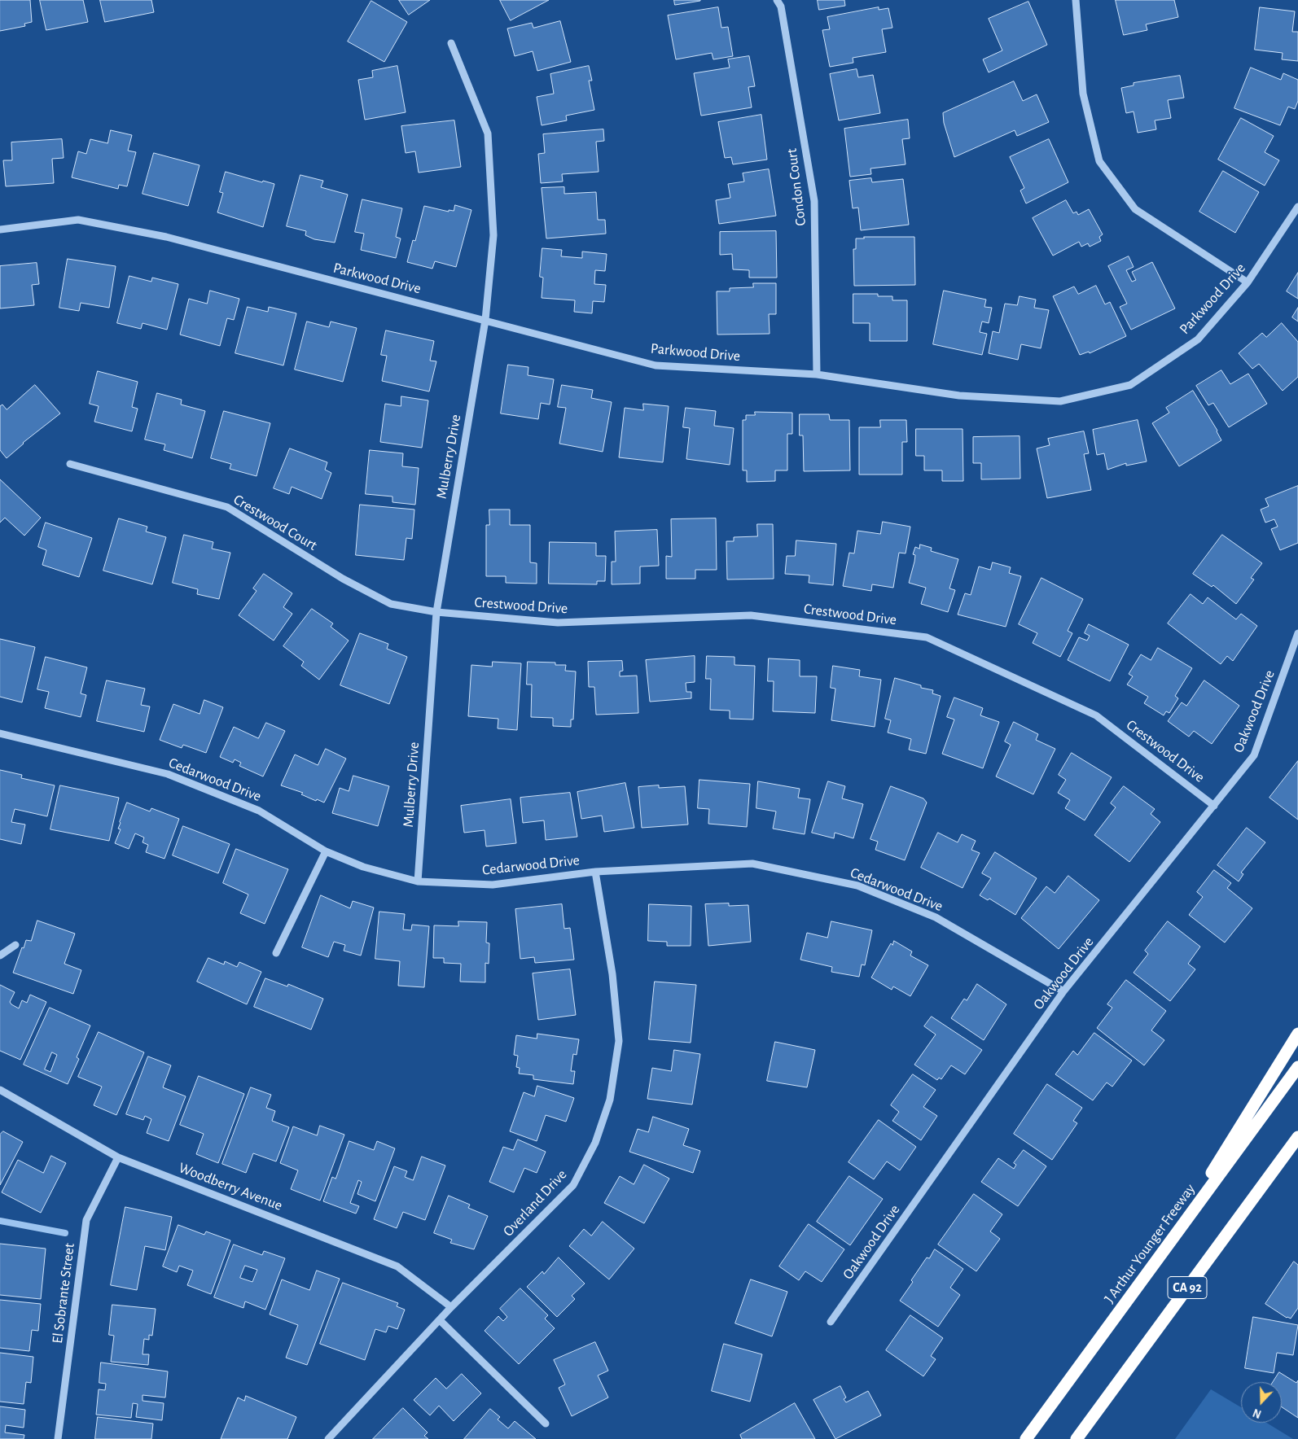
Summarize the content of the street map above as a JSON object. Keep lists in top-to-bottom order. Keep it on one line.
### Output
{"streets":{"highway":["J Arthur Younger Freeway","CA 92"],"street":["Condon Court","Parkwood Drive","Mulberry Drive","Crestwood Court","Crestwood Drive","Oakwood Drive","Cedarwood Drive","Woodberry Avenue","Overland Drive","El Sobrante Street"]},"crossings":[["Condon Court","Parkwood Drive"],["Parkwood Drive","Mulberry Drive"],["Mulberry Drive","Crestwood Court"],["Mulberry Drive","Crestwood Drive"],["Mulberry Drive","Cedarwood Drive"],["Crestwood Court","Crestwood Drive"],["Crestwood Drive","Oakwood Drive"],["Oakwood Drive","Cedarwood Drive"],["Cedarwood Drive","Overland Drive"],["Woodberry Avenue","Overland Drive"],["Woodberry Avenue","El Sobrante Street"]],"north":"bottom"}
